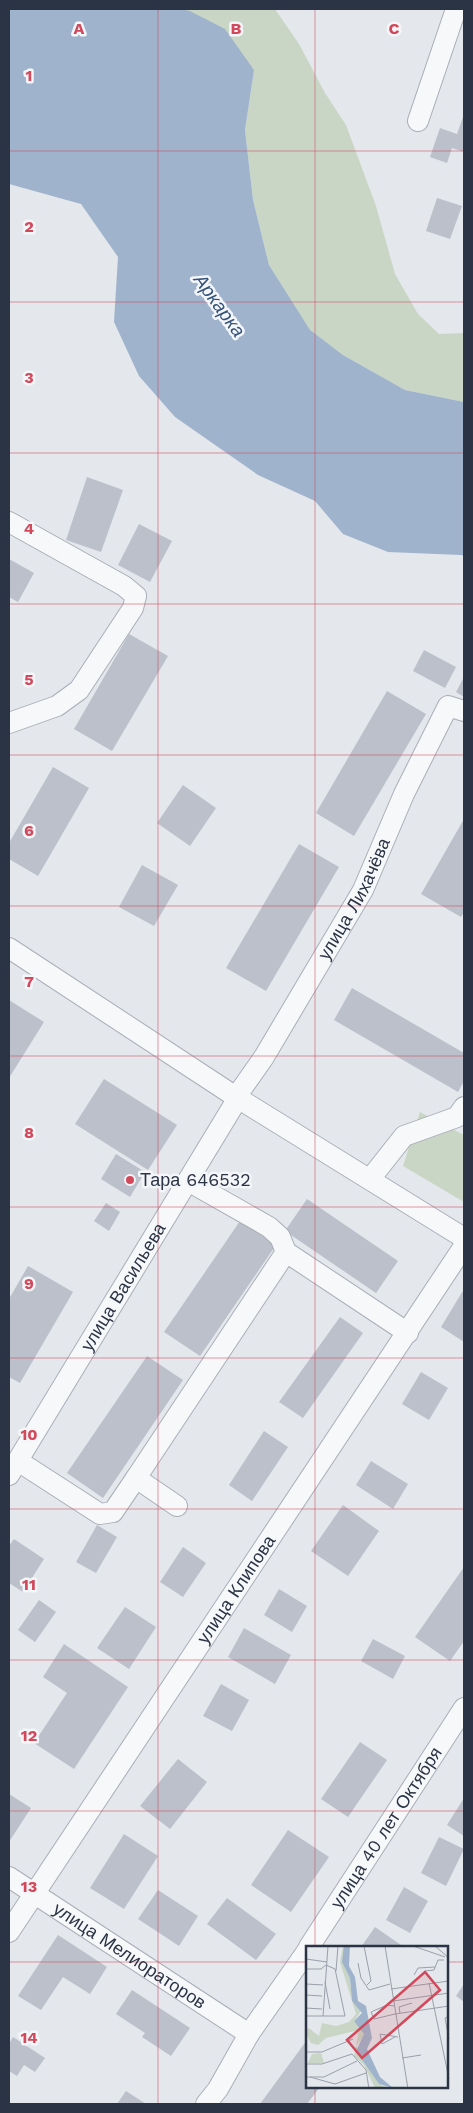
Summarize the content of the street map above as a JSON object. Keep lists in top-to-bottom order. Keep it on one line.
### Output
{"streets":{"street":["улица Лихачёва","улица Васильева","улица Клипова","улица 40 лет Октября","улица Мелиораторов"]},"crossings":[["улица Лихачёва","улица Васильева"],["улица Клипова","улица Мелиораторов"]],"water":["Аркарка"],"places":["Тара 646532"],"grid":{"columns":["A","B","C"],"rows":["1","2","3","4","5","6","7","8","9","10","11","12","13","14"]}}
